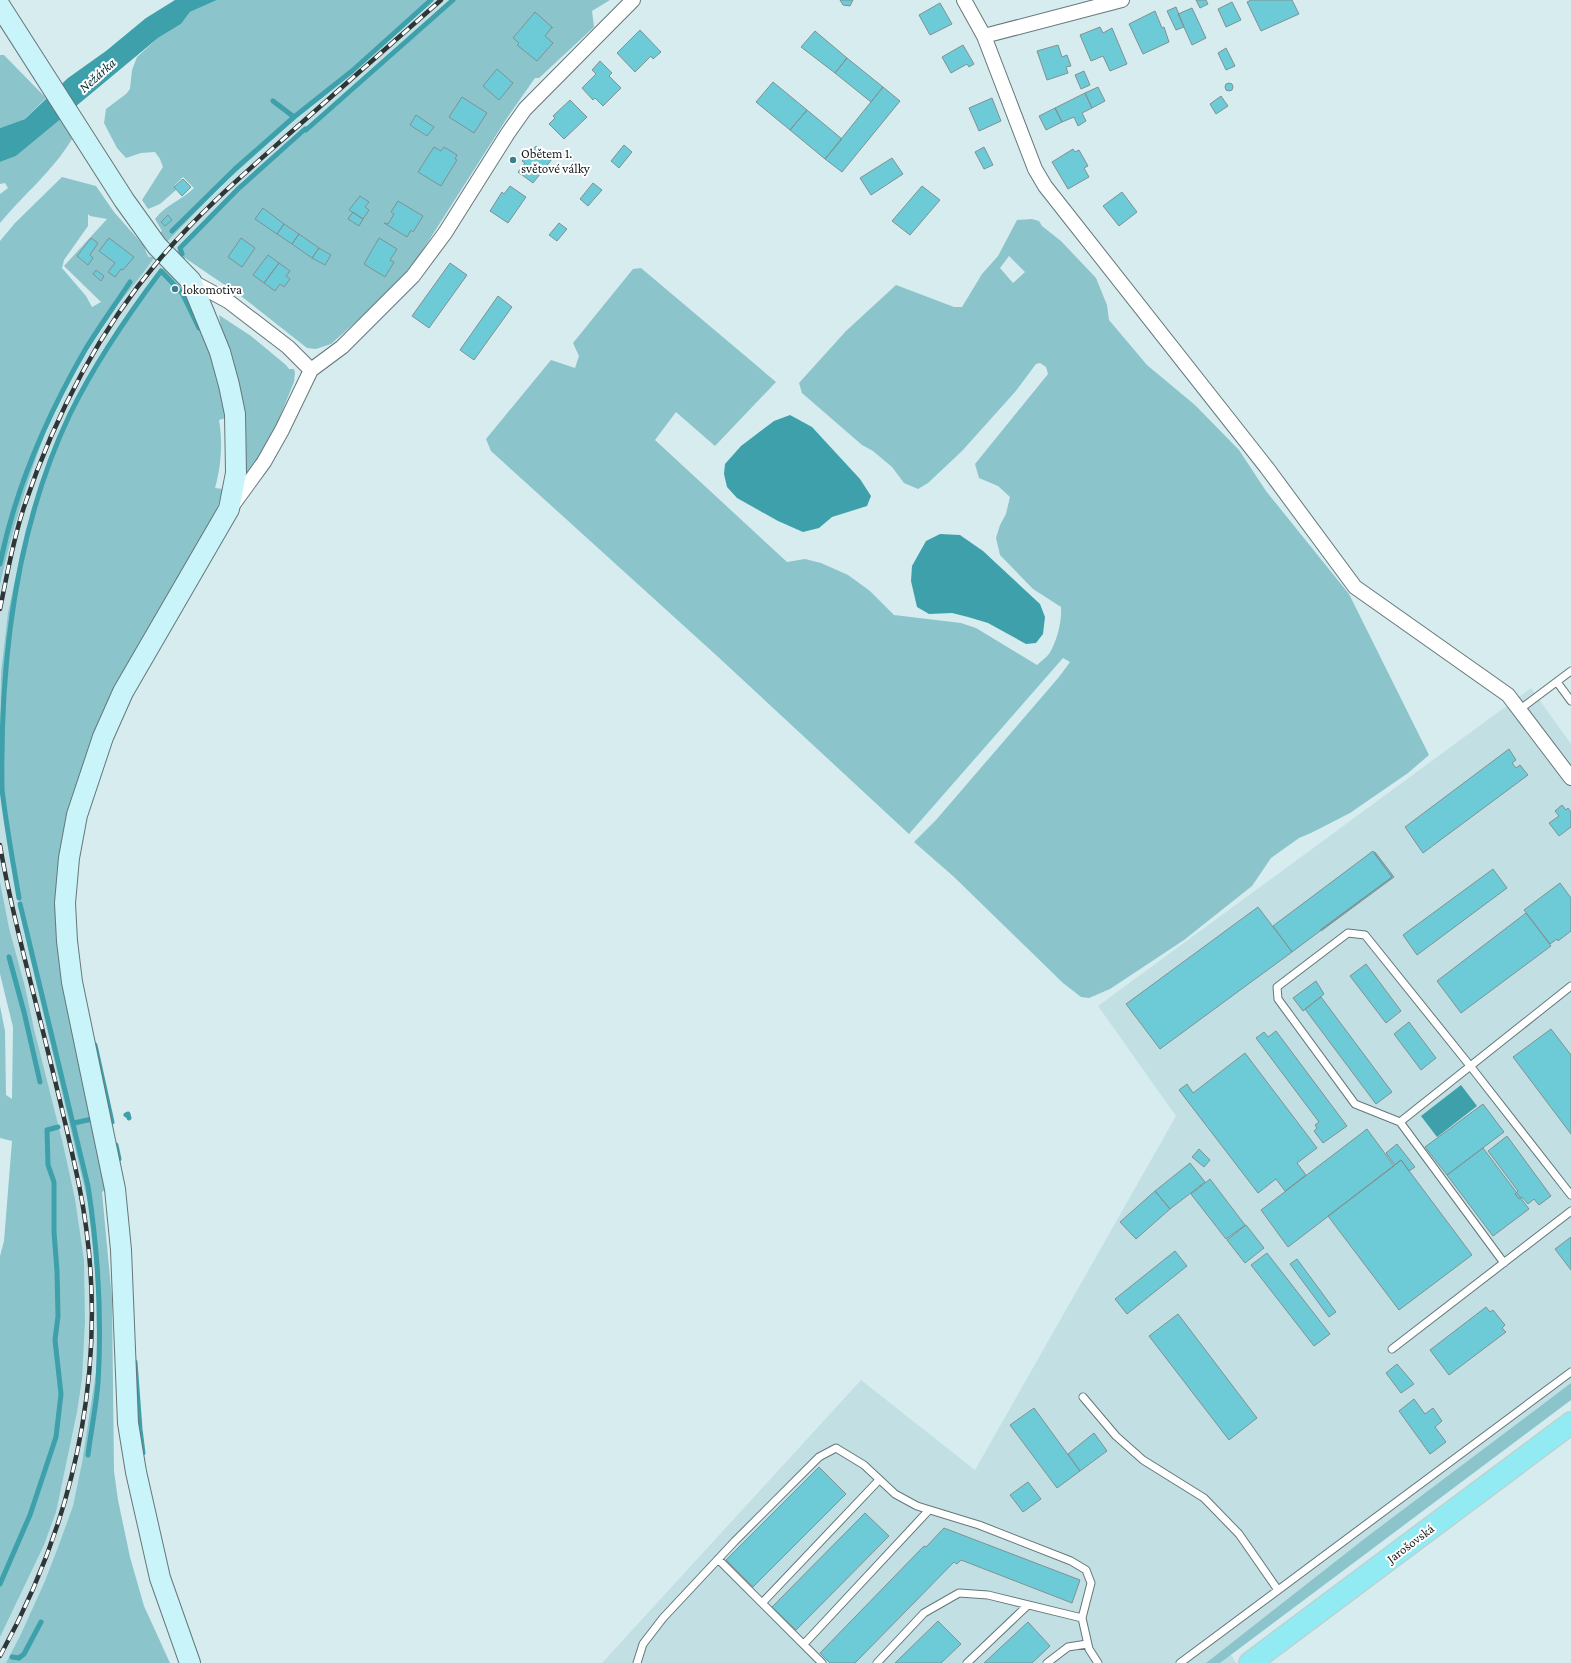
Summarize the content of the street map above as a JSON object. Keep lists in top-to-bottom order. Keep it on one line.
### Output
{"streets":{"main road":["Jarošovská"]},"water":["Nežárka"],"places":["Obětem 1. světové války","lokomotiva"]}
